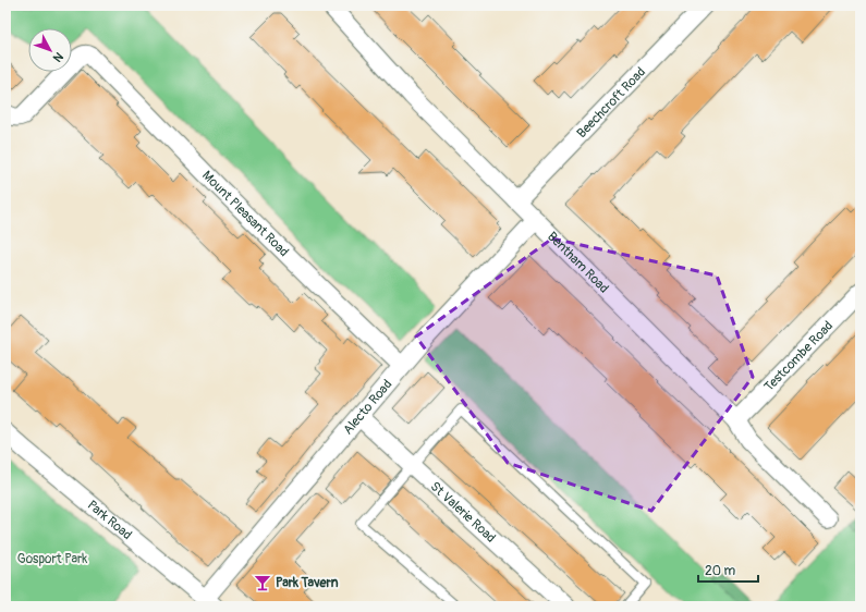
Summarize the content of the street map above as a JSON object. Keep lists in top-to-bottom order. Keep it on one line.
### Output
{"streets":{"street":["Beechcroft Road","Mount Pleasant Road","Bentham Road","Testcombe Road","Alecto Road","St Valerie Road","Park Road"]},"crossings":[["Beechcroft Road","Bentham Road"],["Mount Pleasant Road","Alecto Road"],["Bentham Road","Testcombe Road"],["Bentham Road","Alecto Road"],["Alecto Road","St Valerie Road"],["Alecto Road","Park Road"]],"parks":["Gosport Park"],"places":{"bar":["Park Tavern"]},"scale_bar":"20 m","north":"bottom right"}
